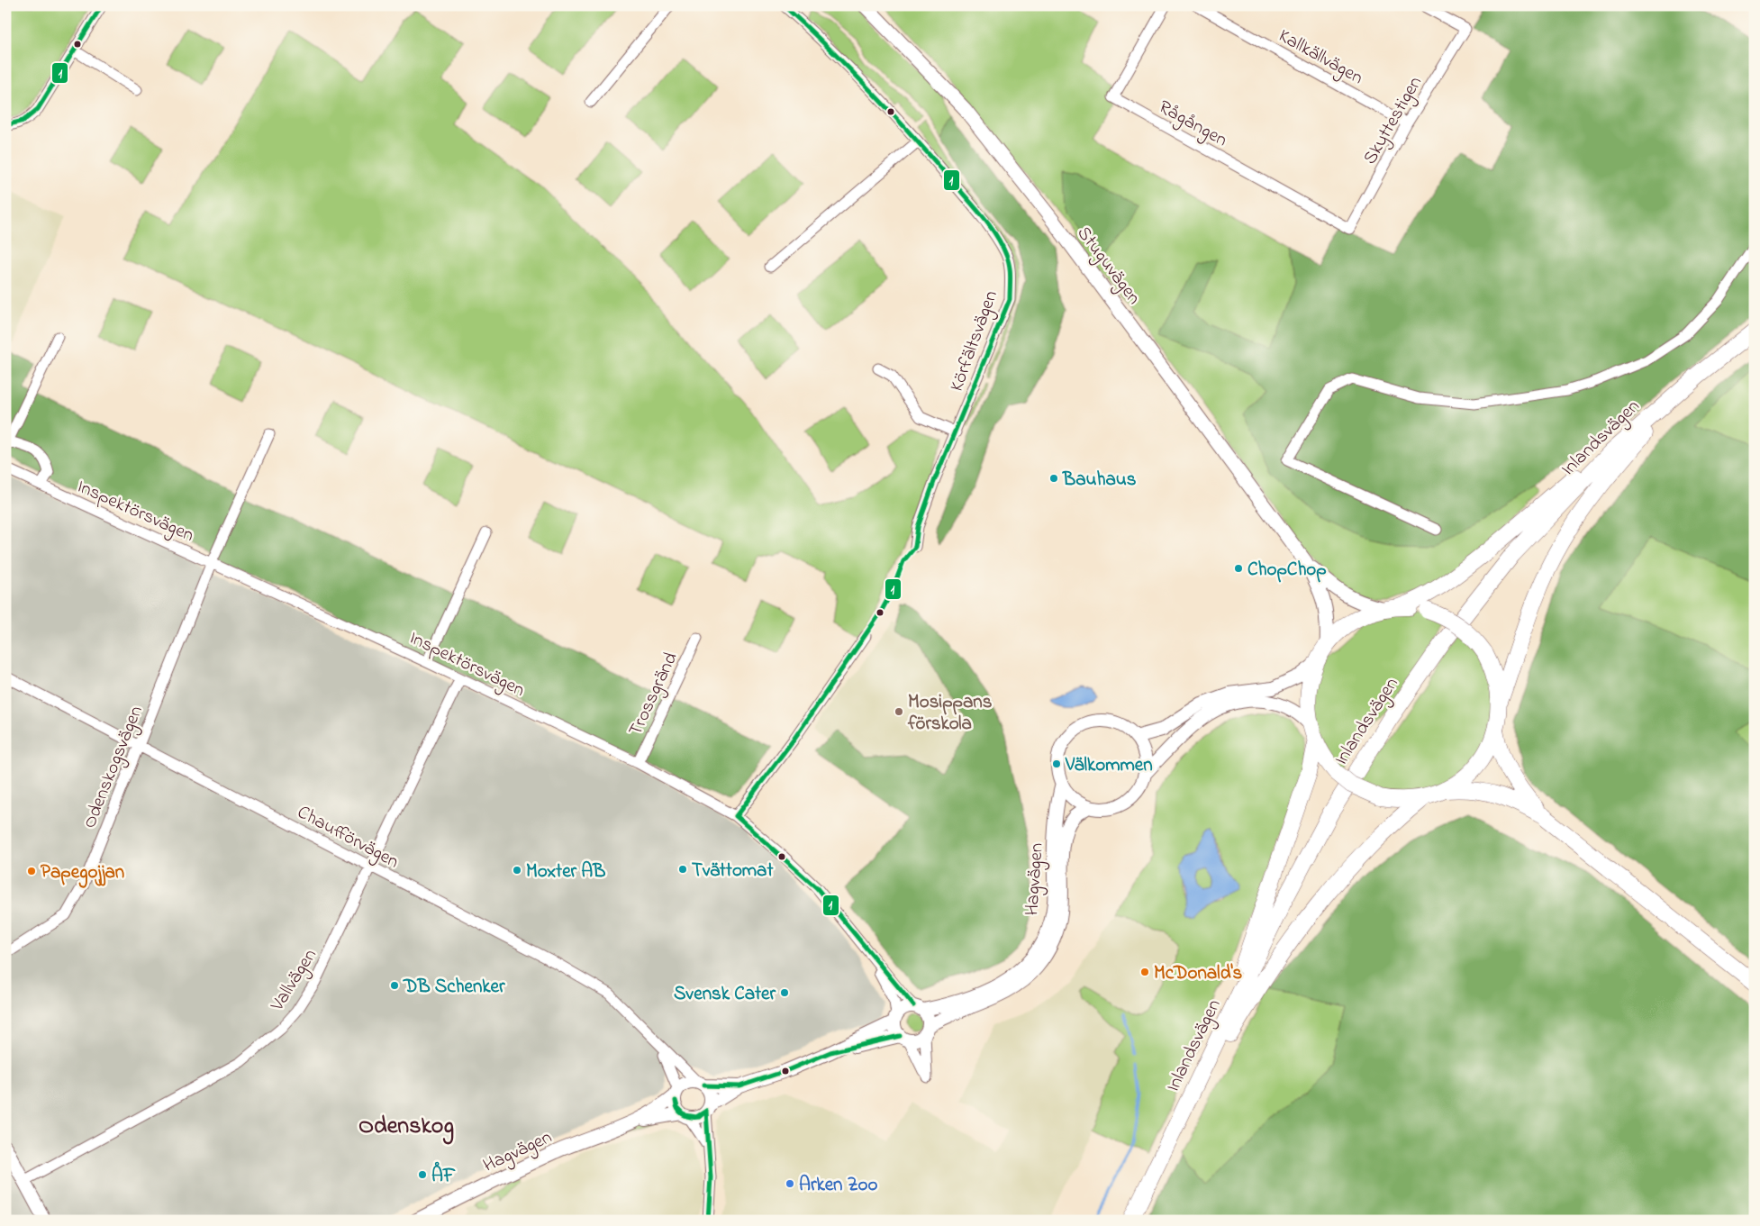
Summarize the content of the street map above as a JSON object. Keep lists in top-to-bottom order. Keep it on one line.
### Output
{"streets":{"main road":["Stuguvägen","Inlandsvägen"],"street":["Kallkällvägen","Skyttestigen","Rågången","Körfältsvägen","Inspektörsvägen","Trossgränd","Odenskogsvägen","Chaufförvägen","Hagvägen","Vallvägen"]},"crossings":[["Kallkällvägen","Skyttestigen"],["Skyttestigen","Rågången"],["Inspektörsvägen","Trossgränd"],["Inspektörsvägen","Odenskogsvägen"],["Inspektörsvägen","Hagvägen"],["Inspektörsvägen","Vallvägen"],["Odenskogsvägen","Chaufförvägen"],["Chaufförvägen","Hagvägen"],["Chaufförvägen","Vallvägen"]],"districts":["Odenskog"],"places":["Bauhaus","ChopChop","Mosippans förskola","Välkommen","Tvättomat","Moxter AB","Papegojjan","McDonald's","DB Schenker","Svensk Cater","ÅF","Arken Zoo"],"lines":["transit line 1"]}
